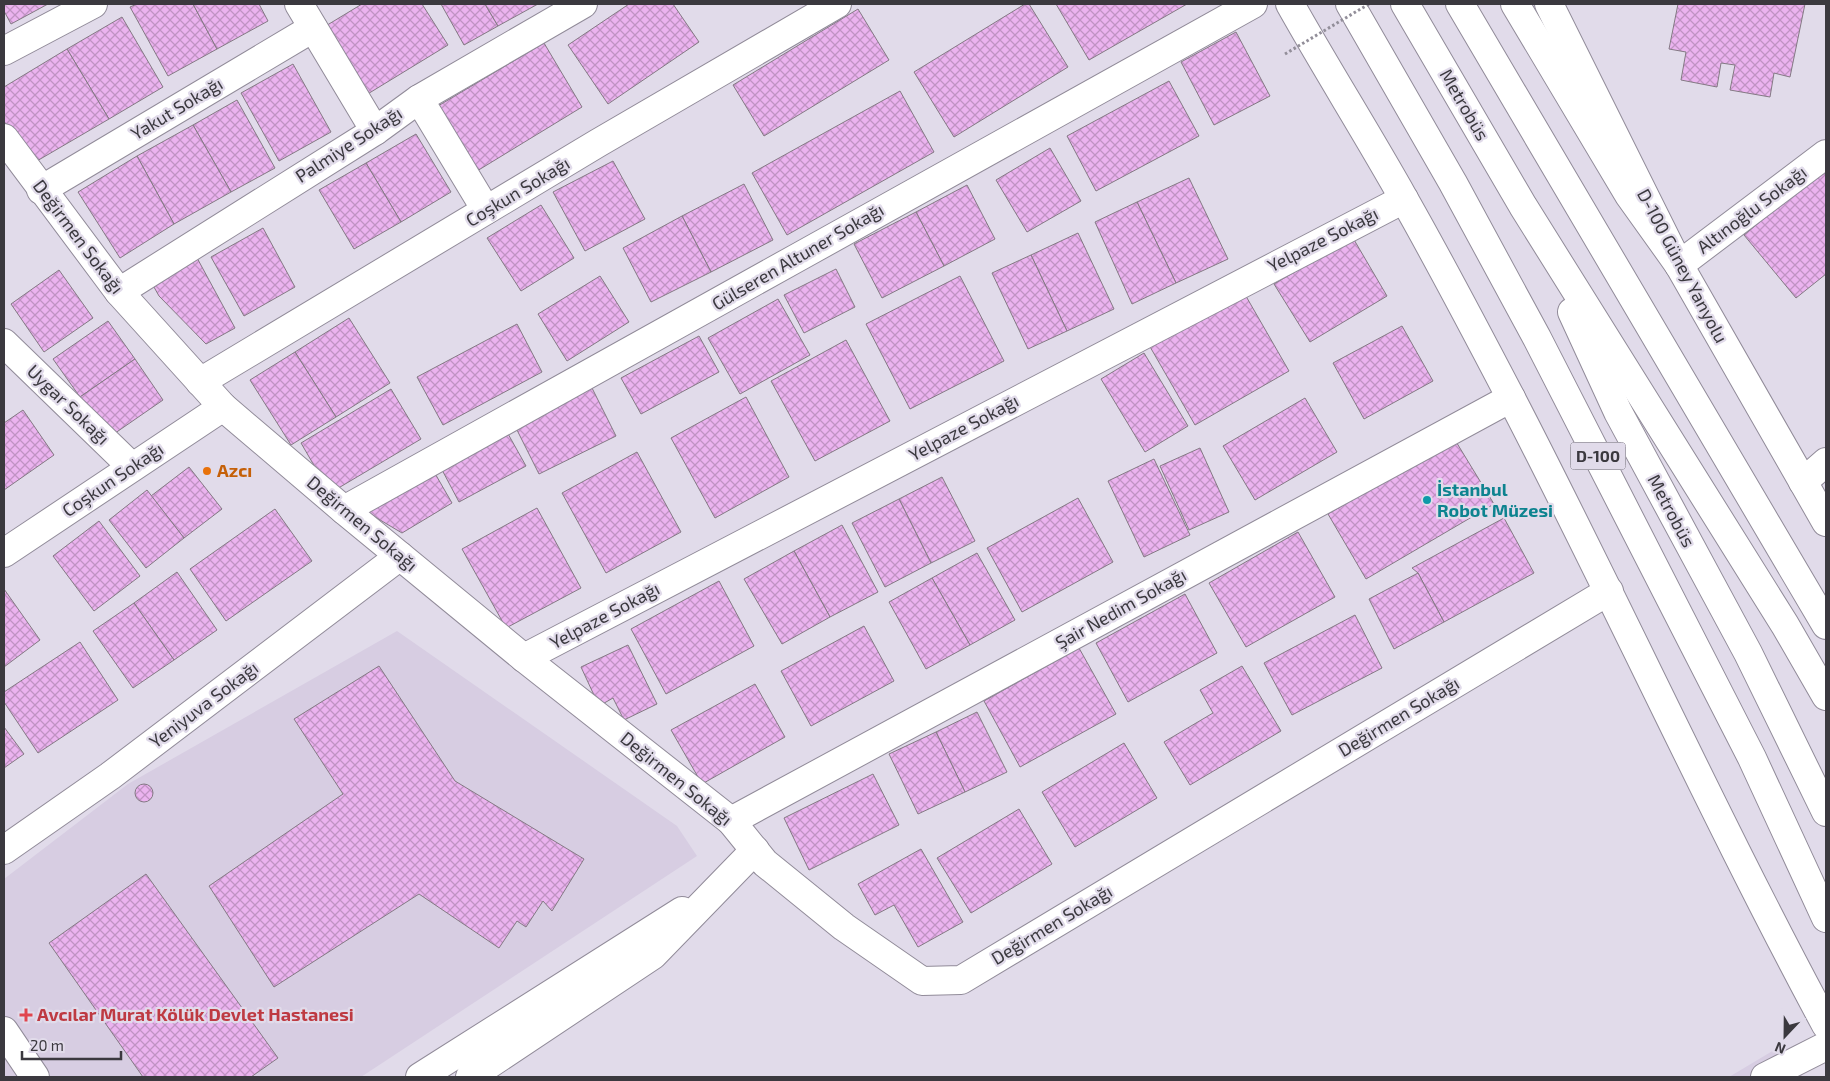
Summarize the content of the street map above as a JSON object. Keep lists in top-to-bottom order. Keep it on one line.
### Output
{"streets":{"main road":["Metrobüs","Yakut Sokağı","Palmiye Sokağı","Coşkun Sokağı","Altınoğlu Sokağı","Değirmen Sokağı","Yelpaze Sokağı","Gülseren Altuner Sokağı","D-100 Güney Yanyolu","Uygar Sokağı","D-100","Şair Nedim Sokağı","Yeniyuva Sokağı"]},"crossings":[["Yakut Sokağı","Değirmen Sokağı"],["Palmiye Sokağı","Değirmen Sokağı"],["Coşkun Sokağı","Değirmen Sokağı"],["Coşkun Sokağı","Uygar Sokağı"],["Altınoğlu Sokağı","D-100 Güney Yanyolu"],["Değirmen Sokağı","Yelpaze Sokağı"],["Değirmen Sokağı","Gülseren Altuner Sokağı"],["Değirmen Sokağı","Şair Nedim Sokağı"],["Değirmen Sokağı","Yeniyuva Sokağı"]],"places":{"other":["Azcı","İstanbul Robot Müzesi"],"health":["Avcılar Murat Kölük Devlet Hastanesi"]},"scale_bar":"20 m","north":"bottom"}
